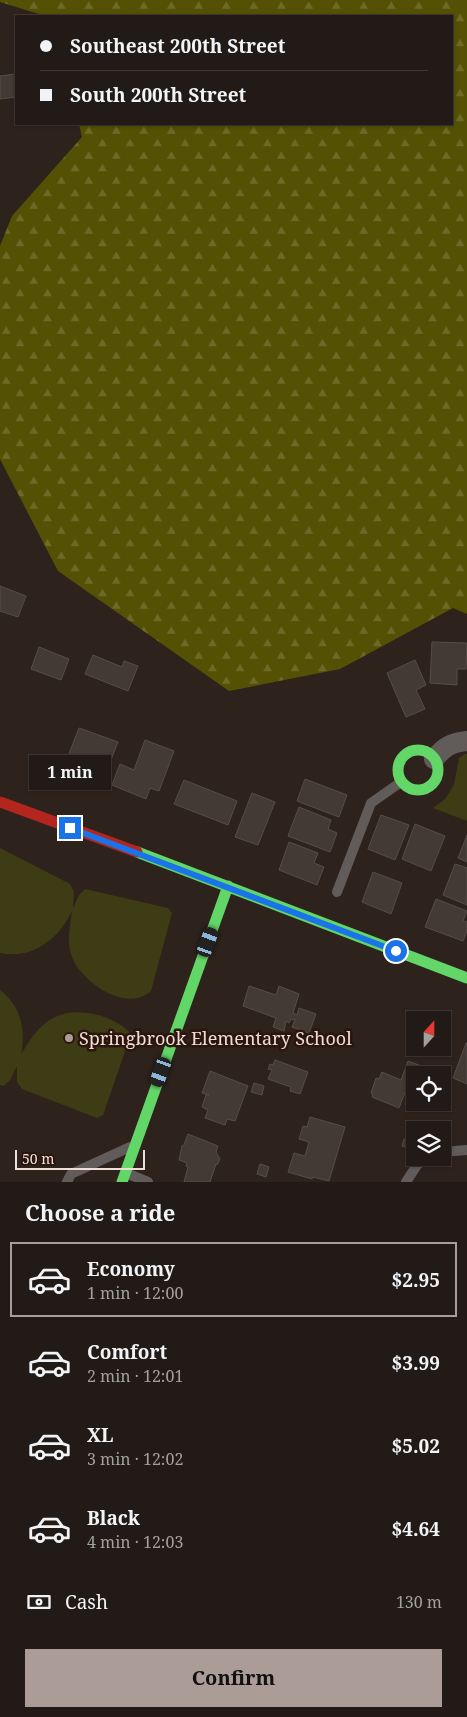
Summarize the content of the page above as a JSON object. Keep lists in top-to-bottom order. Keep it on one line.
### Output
{"places":["Springbrook Elementary School"],"scale_bar":"50 m","north":"top","page":{"banner":["Southeast 200th Street","South 200th Street"],"bubble":"1 min","scale":"50 m","heading":"Choose a ride","list":[{"name":"Economy","note":"1 min · 12:00","value":"$2.95"},{"name":"Comfort","note":"2 min · 12:01","value":"$3.99"},{"name":"XL","note":"3 min · 12:02","value":"$5.02"},{"name":"Black","note":"4 min · 12:03","value":"$4.64"}],"pay":["Cash","130 m"],"buttons":"Confirm"}}
